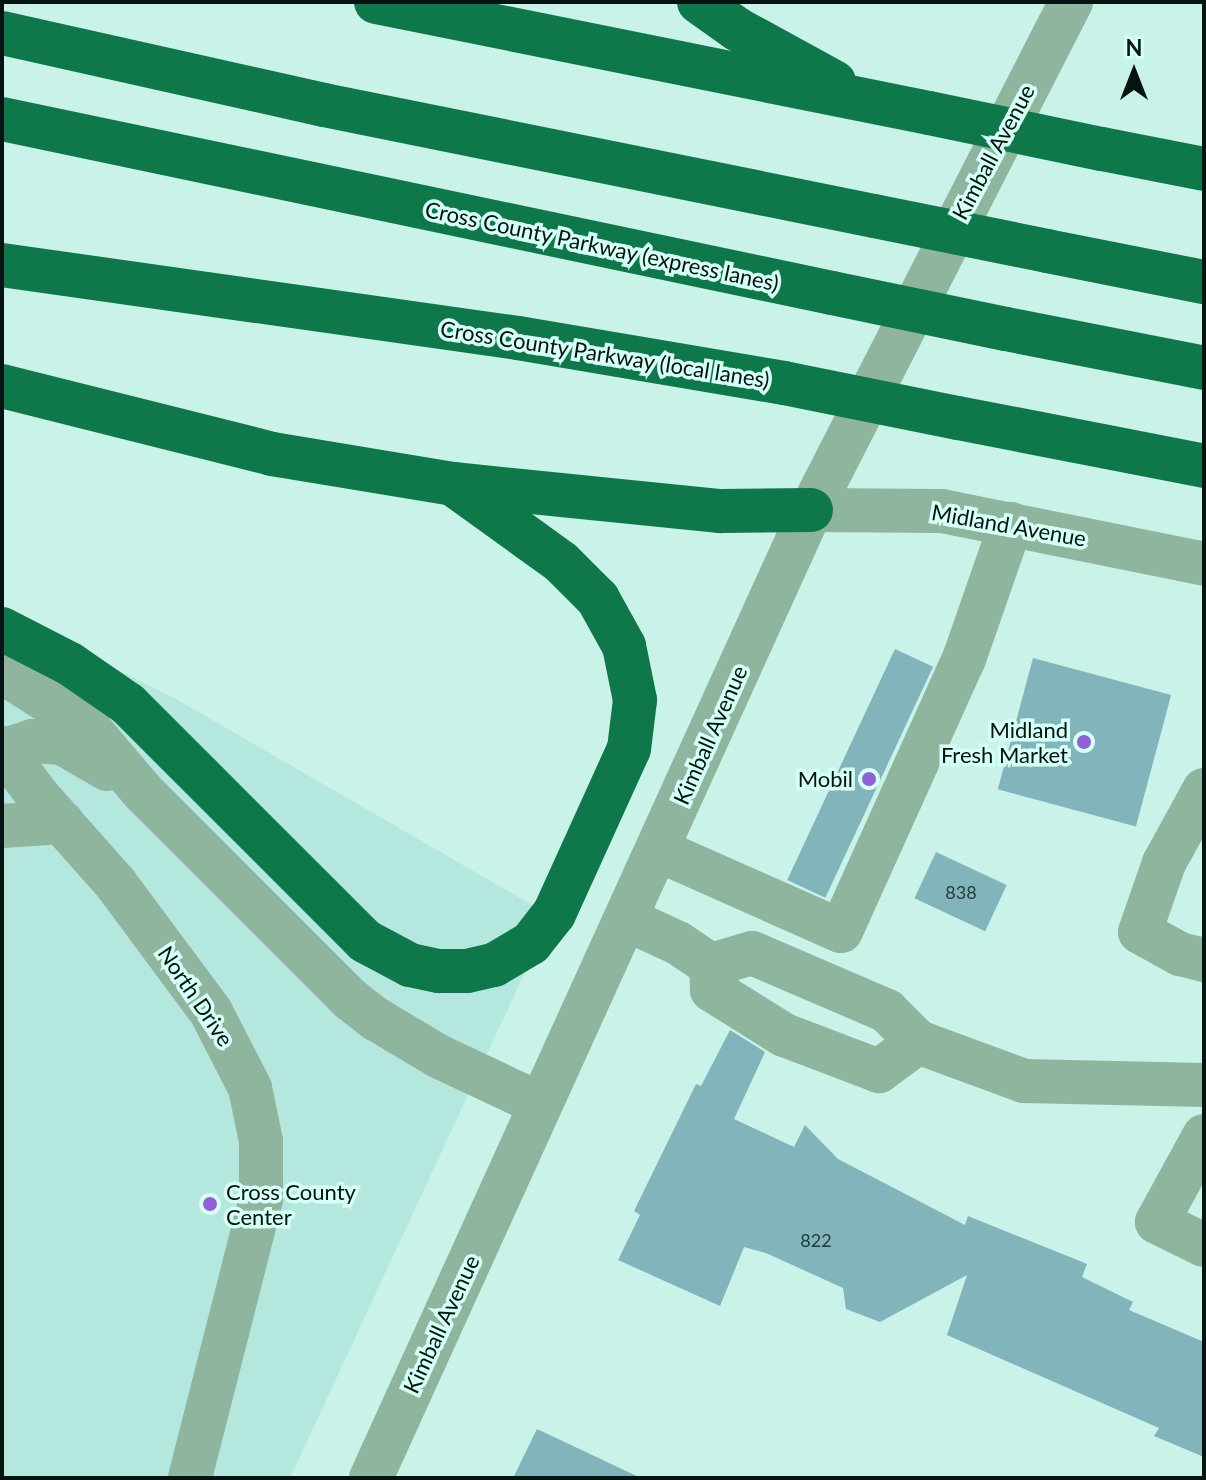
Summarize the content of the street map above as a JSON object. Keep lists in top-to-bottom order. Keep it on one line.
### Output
{"streets":{"highway":["Cross County Parkway (express lanes)","Cross County Parkway (local lanes)"],"street":["Kimball Avenue","Midland Avenue","North Drive"]},"crossings":[["Kimball Avenue","Midland Avenue"]],"places":["Midland Fresh Market","Mobil","Cross County Center"],"house_numbers":["838","822"],"north":"top"}
